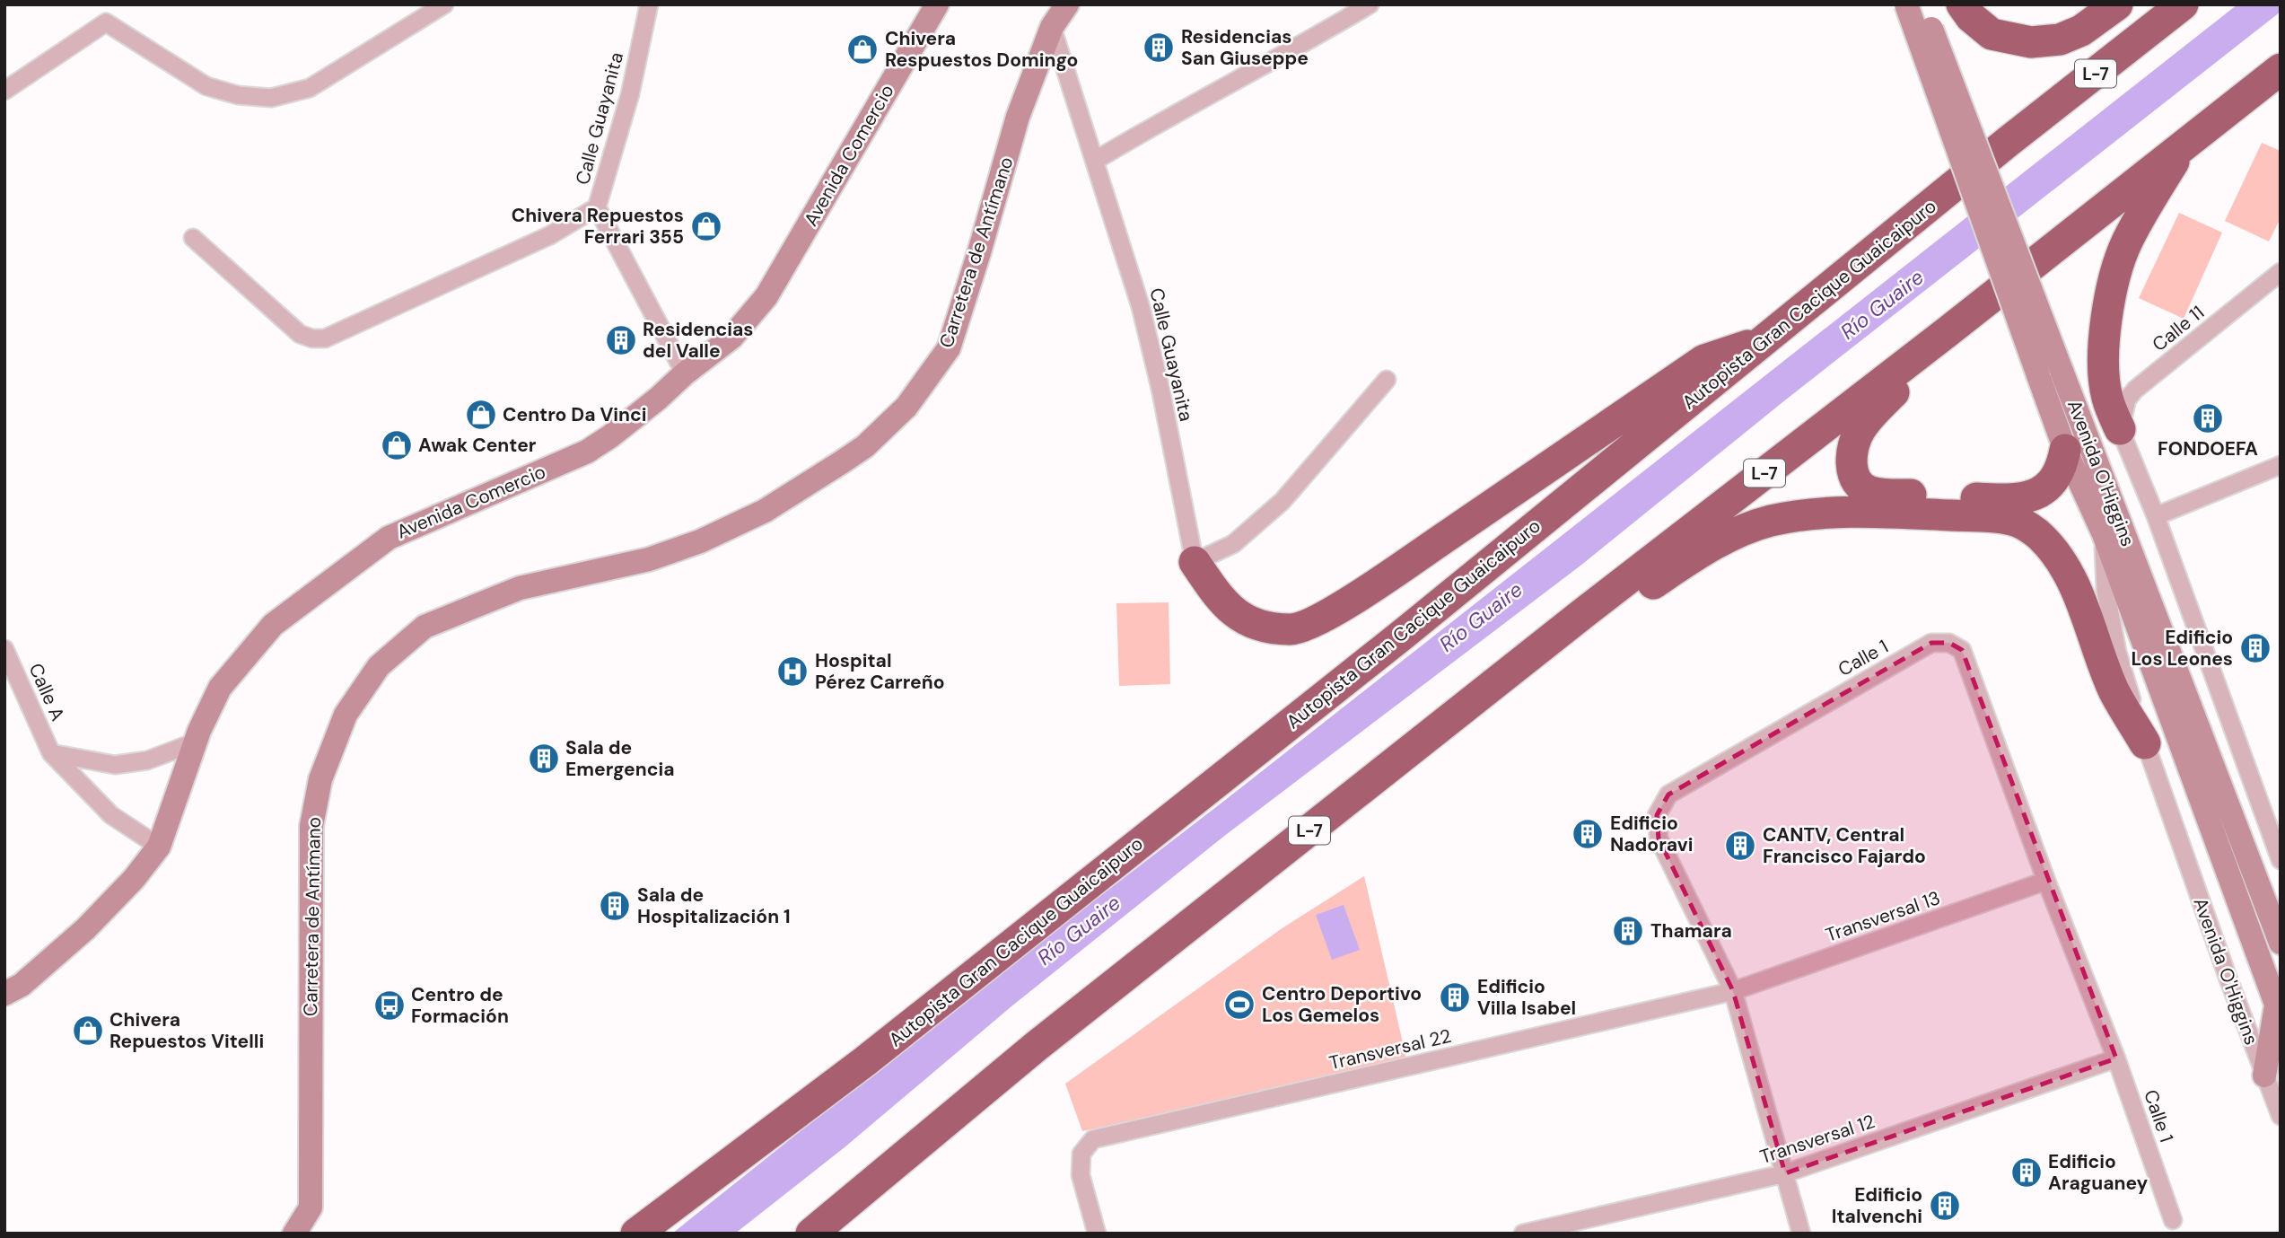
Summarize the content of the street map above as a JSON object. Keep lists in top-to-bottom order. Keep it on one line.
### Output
{"streets":{"highway":["L-7","Autopista Gran Cacique Guaicaipuro"],"main road":["Avenida Comercio","Carretera de Antímano","Avenida O'Higgins"],"street":["Calle Guayanita","Calle 11","Calle 1","Calle A","Transversal 13","Transversal 22","Transversal 12"]},"crossings":[["Calle Guayanita","Avenida Comercio"],["Calle Guayanita","Carretera de Antímano"],["Calle 11","Avenida O'Higgins"],["Calle 1","Transversal 13"],["Calle 1","Transversal 22"],["Calle 1","Transversal 12"],["Transversal 13","Transversal 22"]],"water":["Río Guaire"],"places":{"building":["Residencias San Giuseppe","Residencias del Valle","FONDOEFA","Edificio Los Leones","Sala de Emergencia","Edificio Nadoravi","CANTV, Central Francisco Fajardo","Sala de Hospitalización 1","Thamara","Edificio Villa Isabel","Edificio Araguaney","Edificio Italvenchi"],"shop":["Chivera Respuestos Domingo","Chivera Repuestos Ferrari 355","Centro Da Vinci","Awak Center","Chivera Repuestos Vitelli"],"hospital":["Hospital Pérez Carreño"],"sports":["Centro Deportivo Los Gemelos"],"bus stop":["Centro de Formación"]}}
